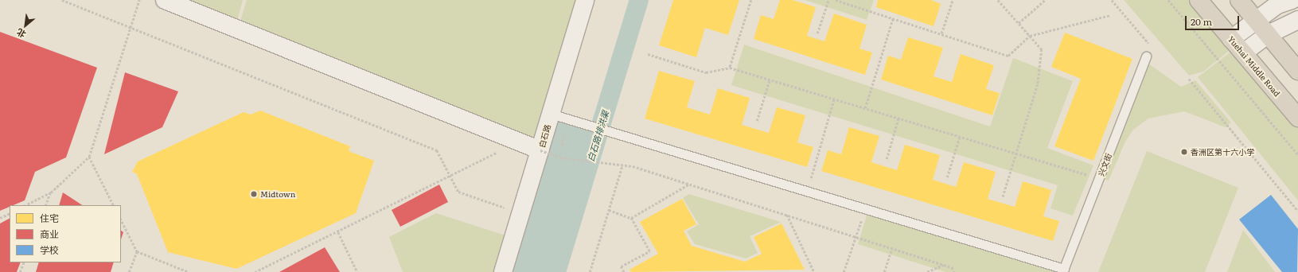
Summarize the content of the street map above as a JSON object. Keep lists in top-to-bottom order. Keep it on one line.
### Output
{"streets":{"highway":["Yuehai Middle Road"],"street":["白石路"],"lane":["兴文街"]},"water":["白石路排洪渠"],"places":["香洲区第十六小学","Midtown"],"legend":["住宅","商业","学校"],"scale_bar":"20 m","north":"bottom left"}
